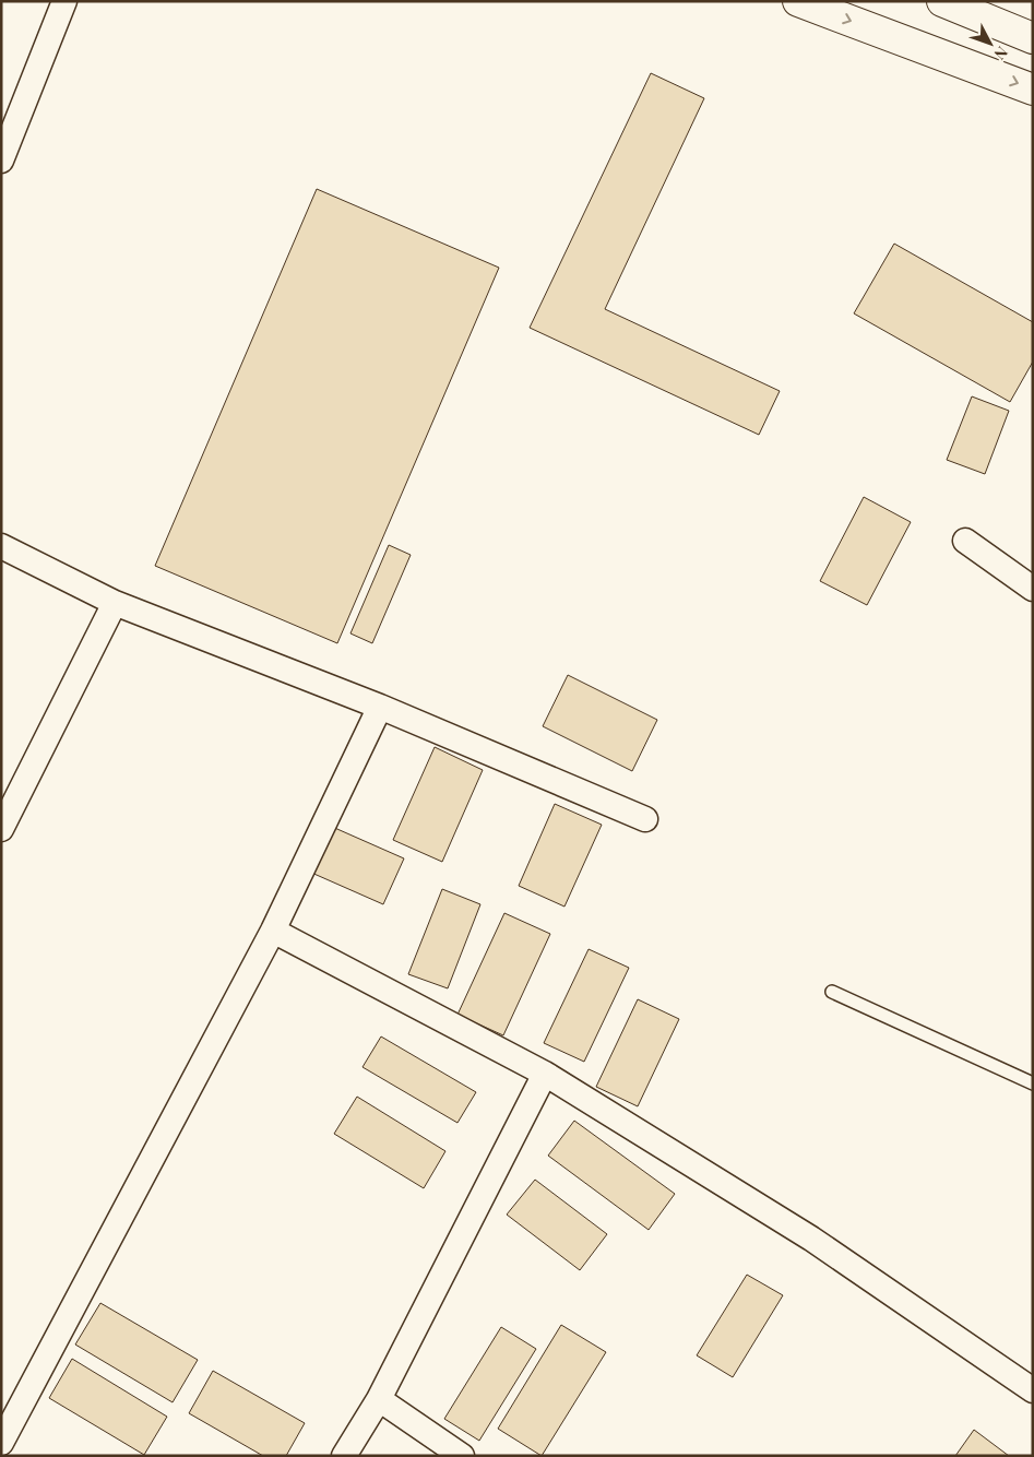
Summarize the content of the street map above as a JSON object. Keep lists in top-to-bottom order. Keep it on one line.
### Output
{"north":"bottom right"}
